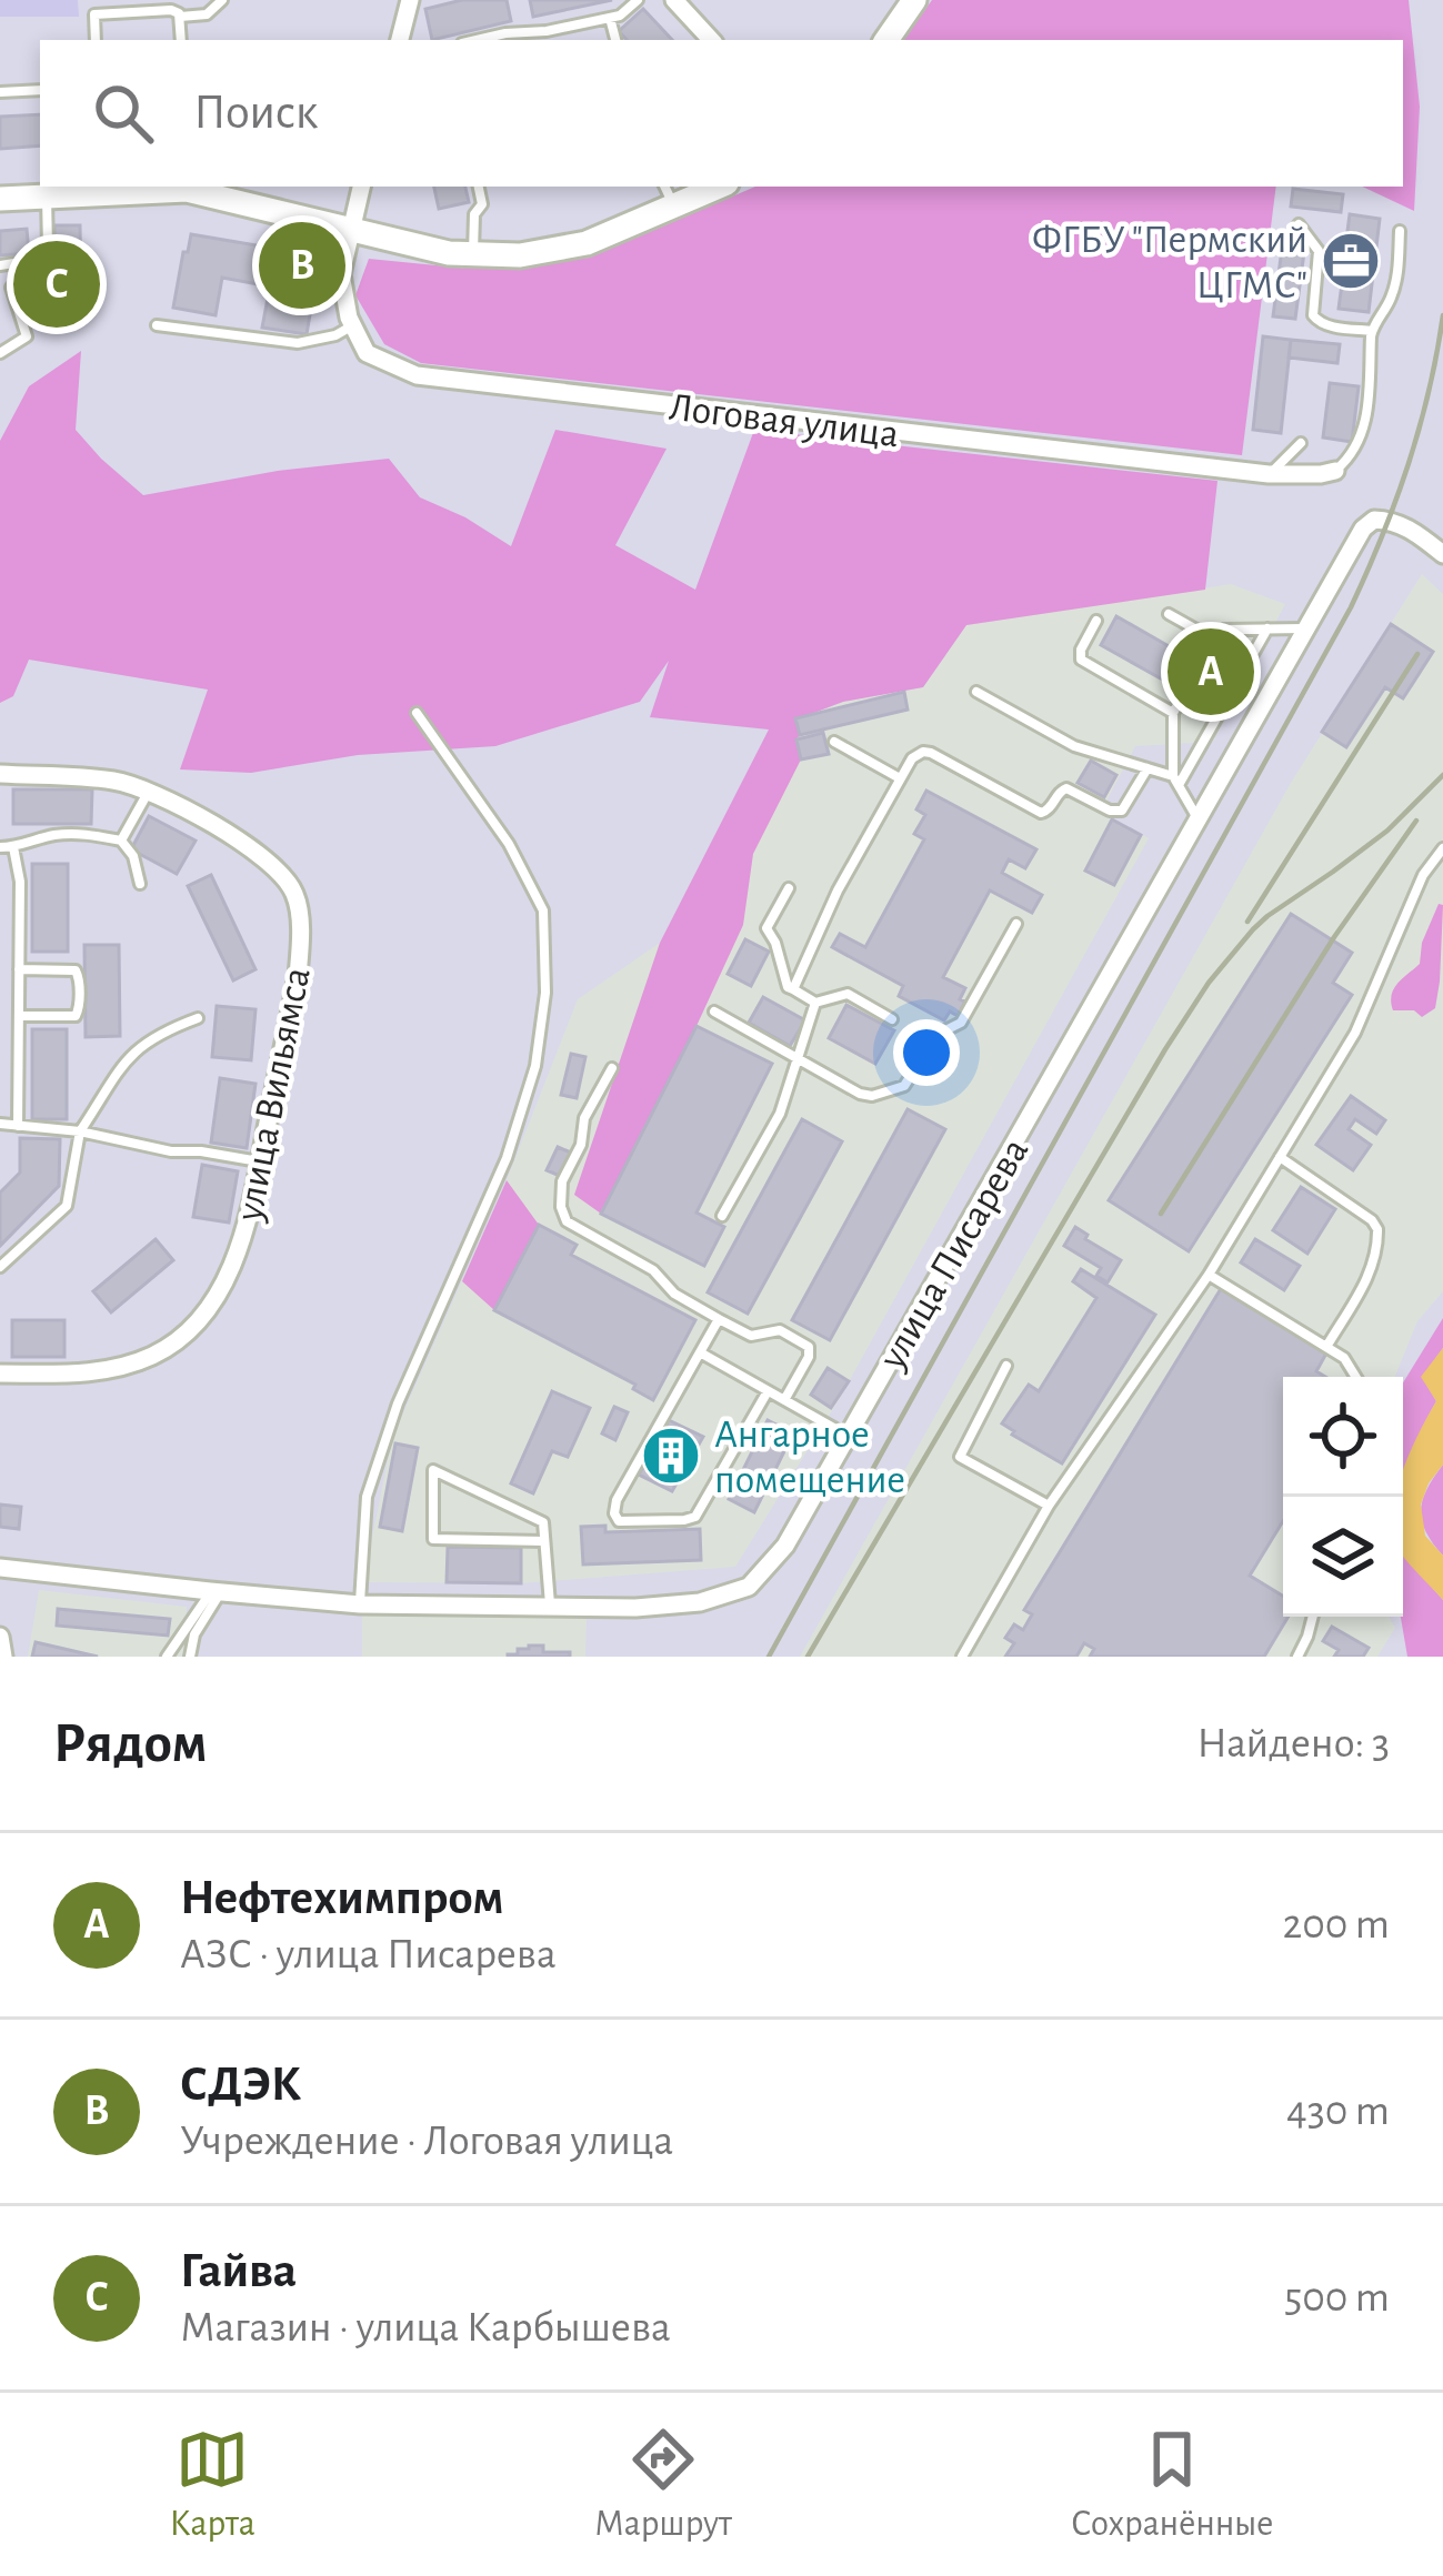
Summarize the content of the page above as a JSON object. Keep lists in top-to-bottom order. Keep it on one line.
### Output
{"streets":{"street":["Логовая улица","улица Вильямса","улица Писарева"]},"places":{"office":["ФГБУ \"Пермский ЦГМС\""],"building":["Ангарное помещение"]},"page":{"search":"Поиск","pins":["B","C","A"],"heading":["Рядом","Найдено: 3"],"list":[{"mark":"A","name":"Нефтехимпром","note":"АЗС · улица Писарева","value":"200 m"},{"mark":"B","name":"СДЭК","note":"Учреждение · Логовая улица","value":"430 m"},{"mark":"C","name":"Гайва","note":"Магазин · улица Карбышева","value":"500 m"}],"nav":["Карта","Маршрут","Сохранённые"]}}
